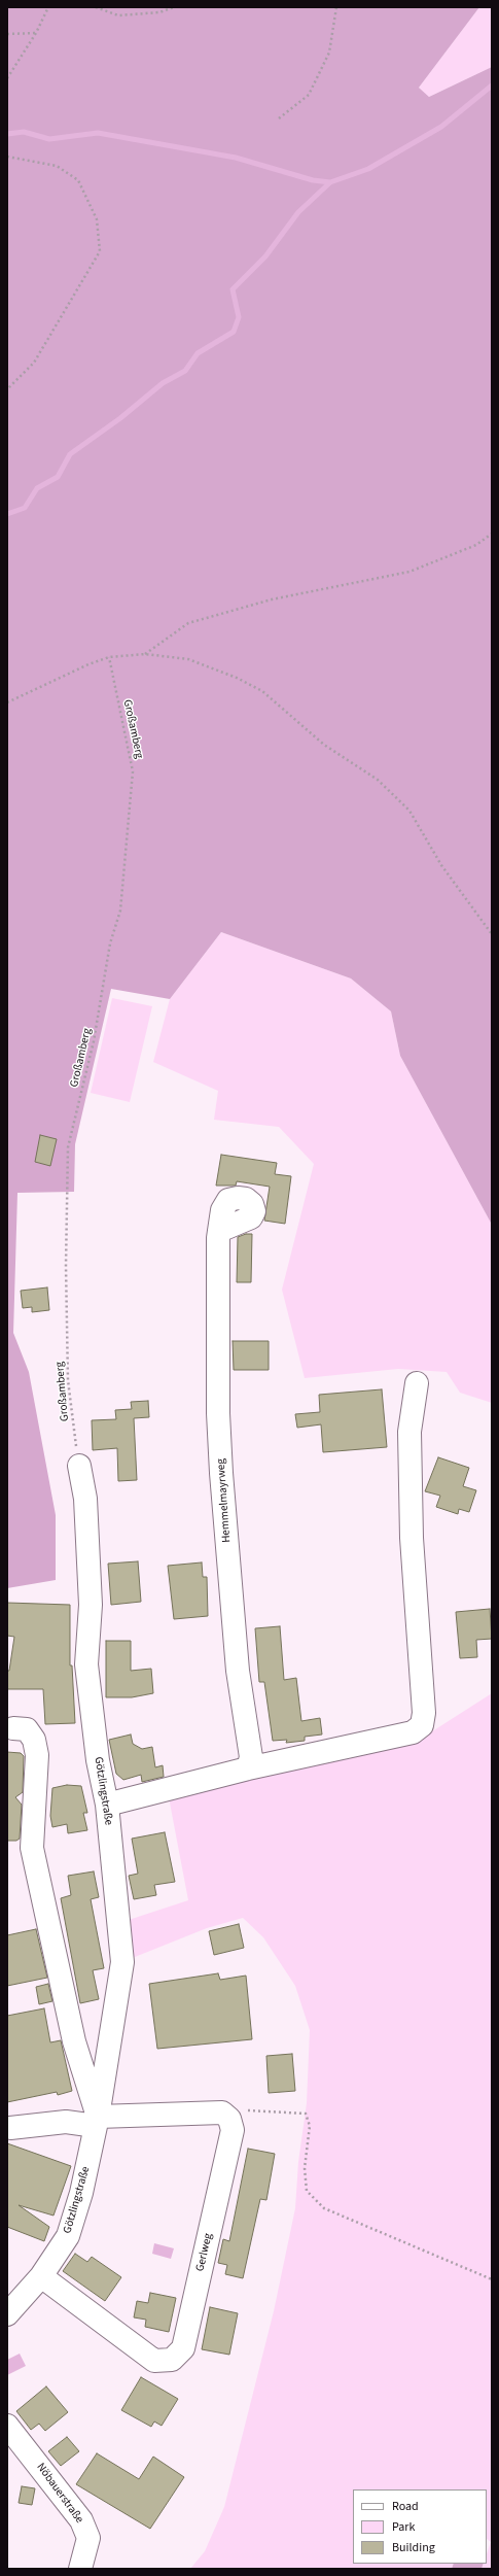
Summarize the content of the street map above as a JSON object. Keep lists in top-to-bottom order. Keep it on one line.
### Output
{"streets":{"street":["Hemmelmayrweg","Götzlingstraße","Gerlweg","Nöbauerstraße"],"path":["Großamberg"]},"crossings":[["Großamberg","Götzlingstraße"],["Götzlingstraße","Gerlweg"]],"legend":["Road","Park","Building"]}
